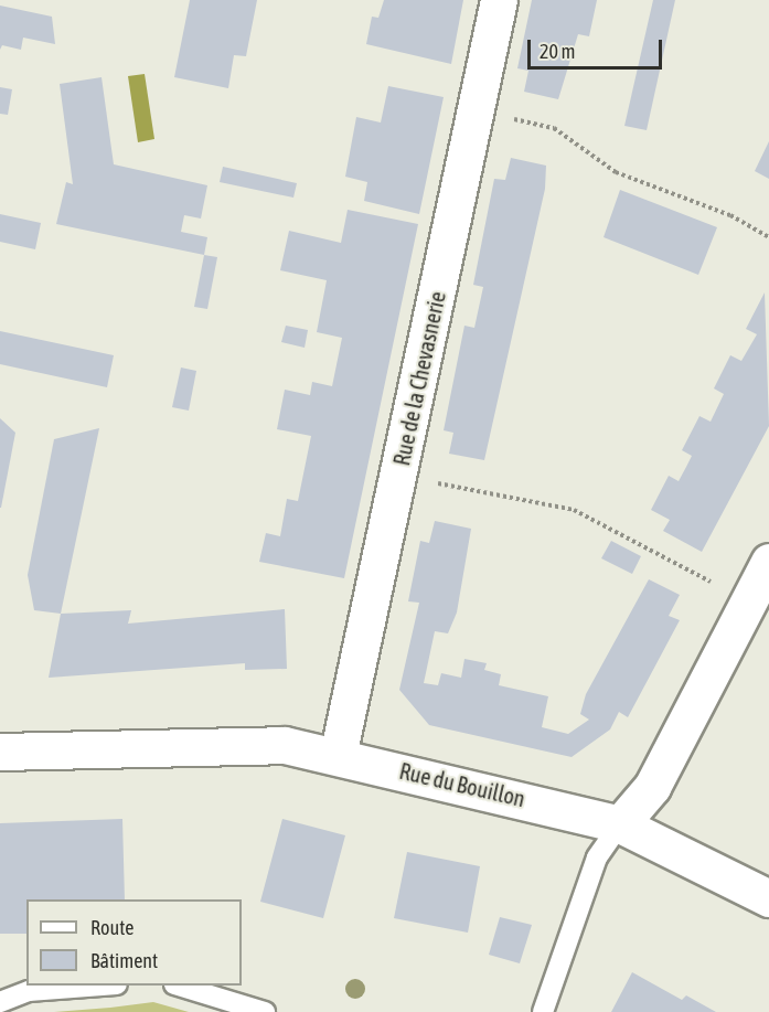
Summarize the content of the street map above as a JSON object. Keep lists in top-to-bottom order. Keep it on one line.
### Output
{"streets":{"street":["Rue de la Chevasnerie","Rue du Bouillon"]},"crossings":[["Rue de la Chevasnerie","Rue du Bouillon"]],"legend":["Route","Bâtiment"],"scale_bar":"20 m"}
